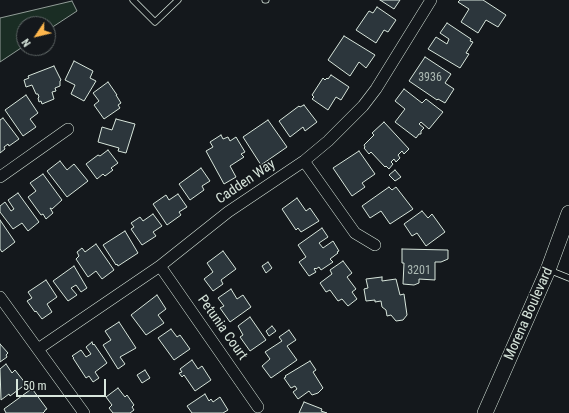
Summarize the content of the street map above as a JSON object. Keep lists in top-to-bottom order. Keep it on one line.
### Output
{"streets":{"main road":["Morena Boulevard"],"street":["Cadden Way","Petunia Court"]},"crossings":[["Cadden Way","Petunia Court"]],"house_numbers":["3936","3201"],"scale_bar":"50 m","north":"bottom left"}
